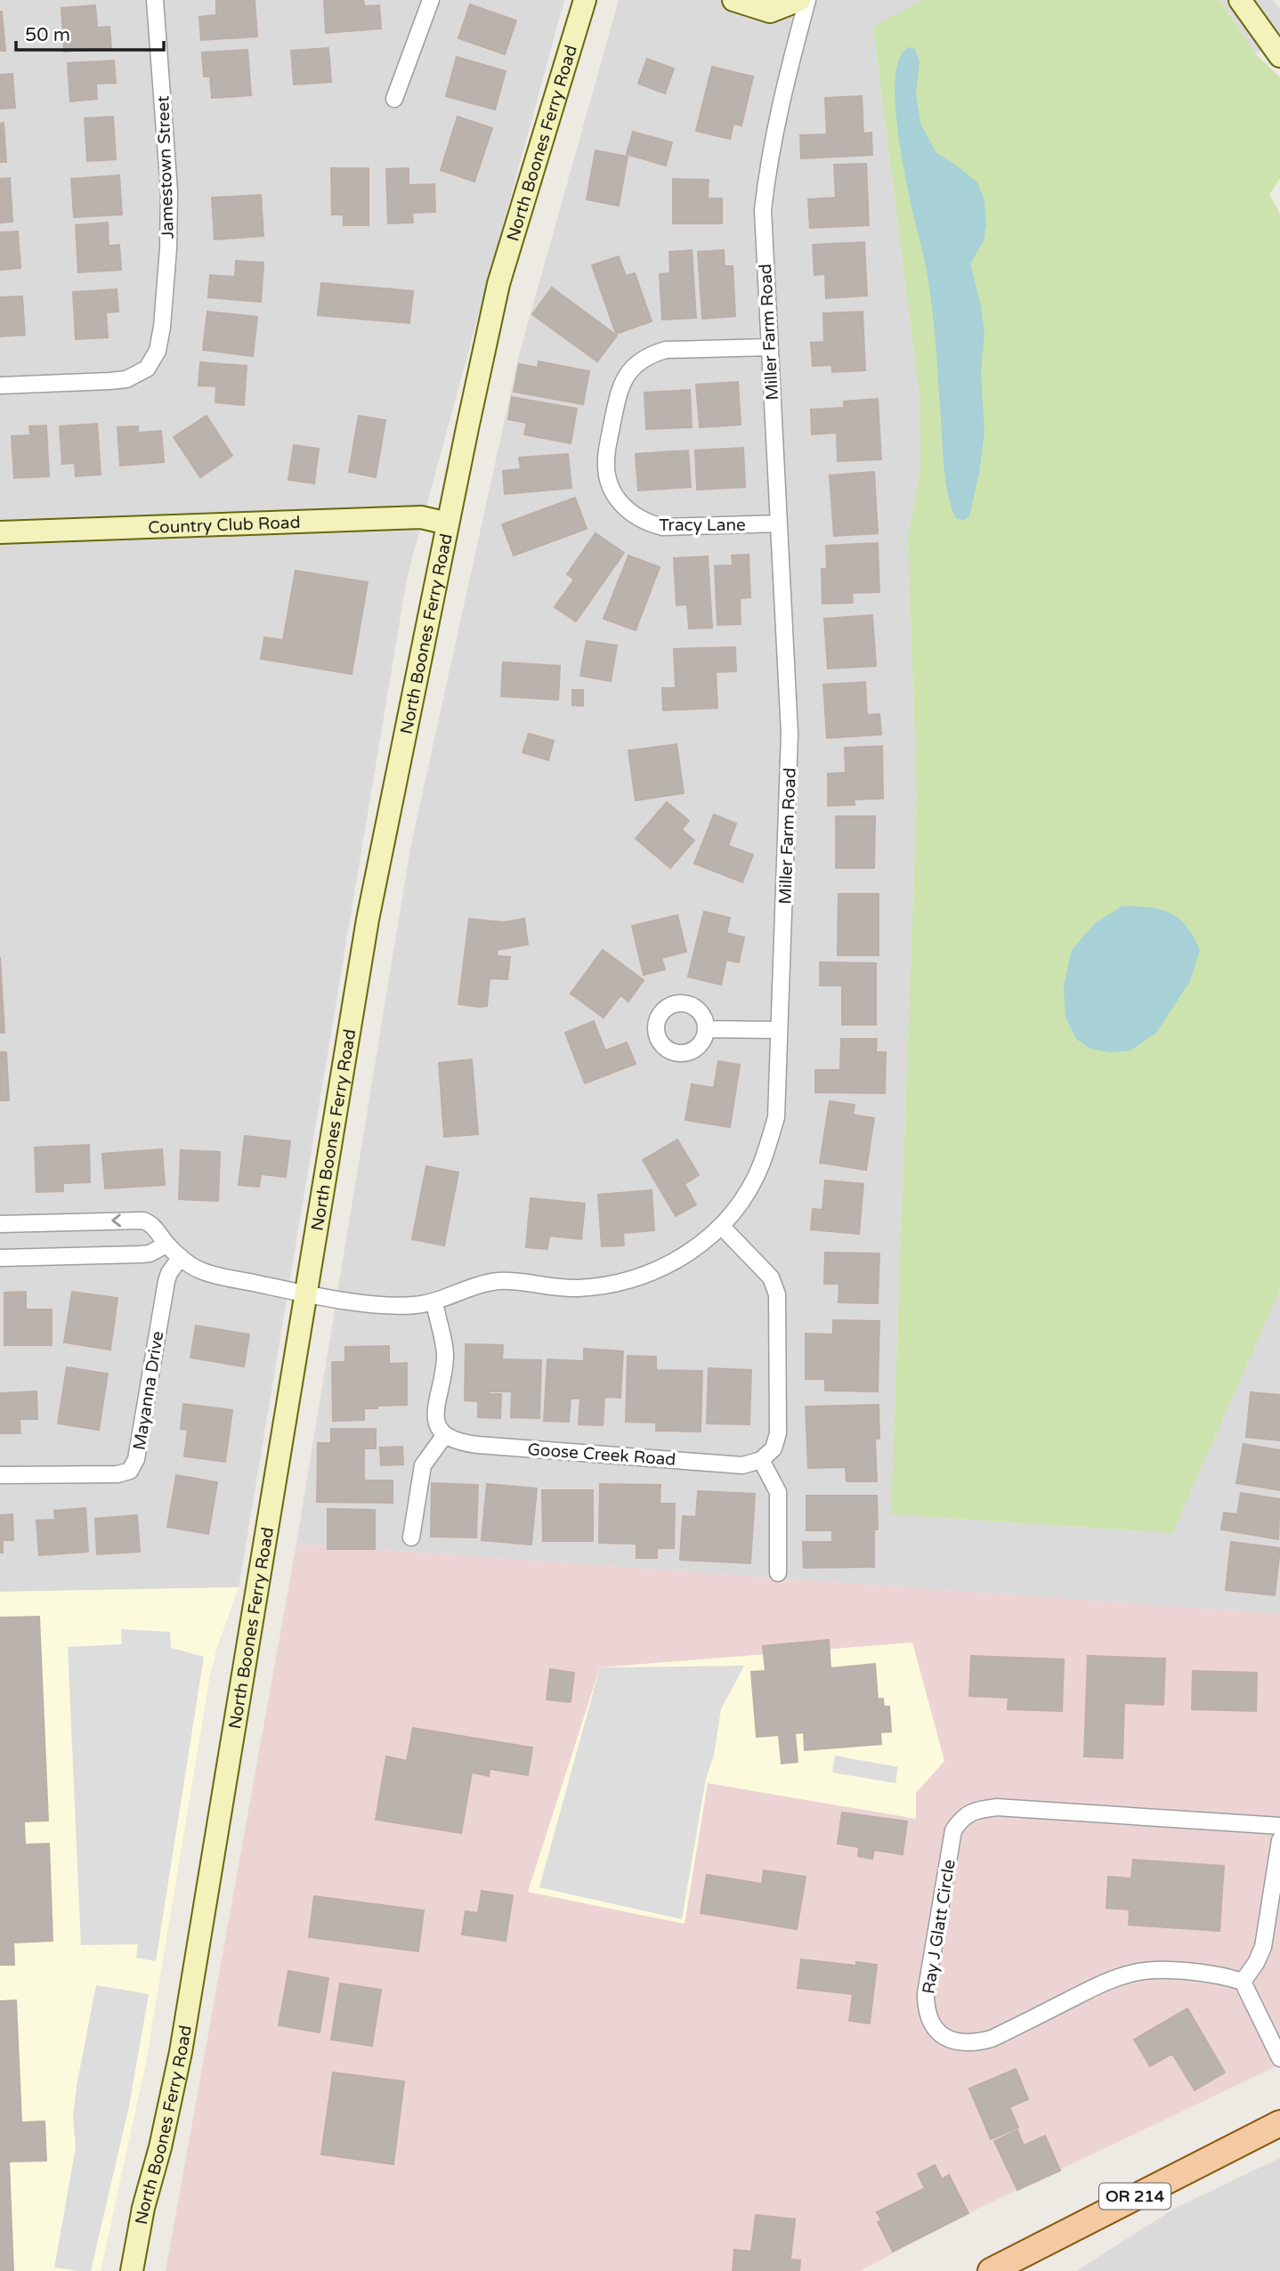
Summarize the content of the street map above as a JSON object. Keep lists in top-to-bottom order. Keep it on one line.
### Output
{"streets":{"main road":["North Boones Ferry Road","Country Club Road","OR 214"],"street":["Jamestown Street","Miller Farm Road","Tracy Lane","Mayanna Drive","Goose Creek Road","Ray J Glatt Circle"]},"crossings":[["North Boones Ferry Road","Miller Farm Road"],["North Boones Ferry Road","Country Club Road"],["Miller Farm Road","Tracy Lane"],["Miller Farm Road","Mayanna Drive"]],"scale_bar":"50 m"}
